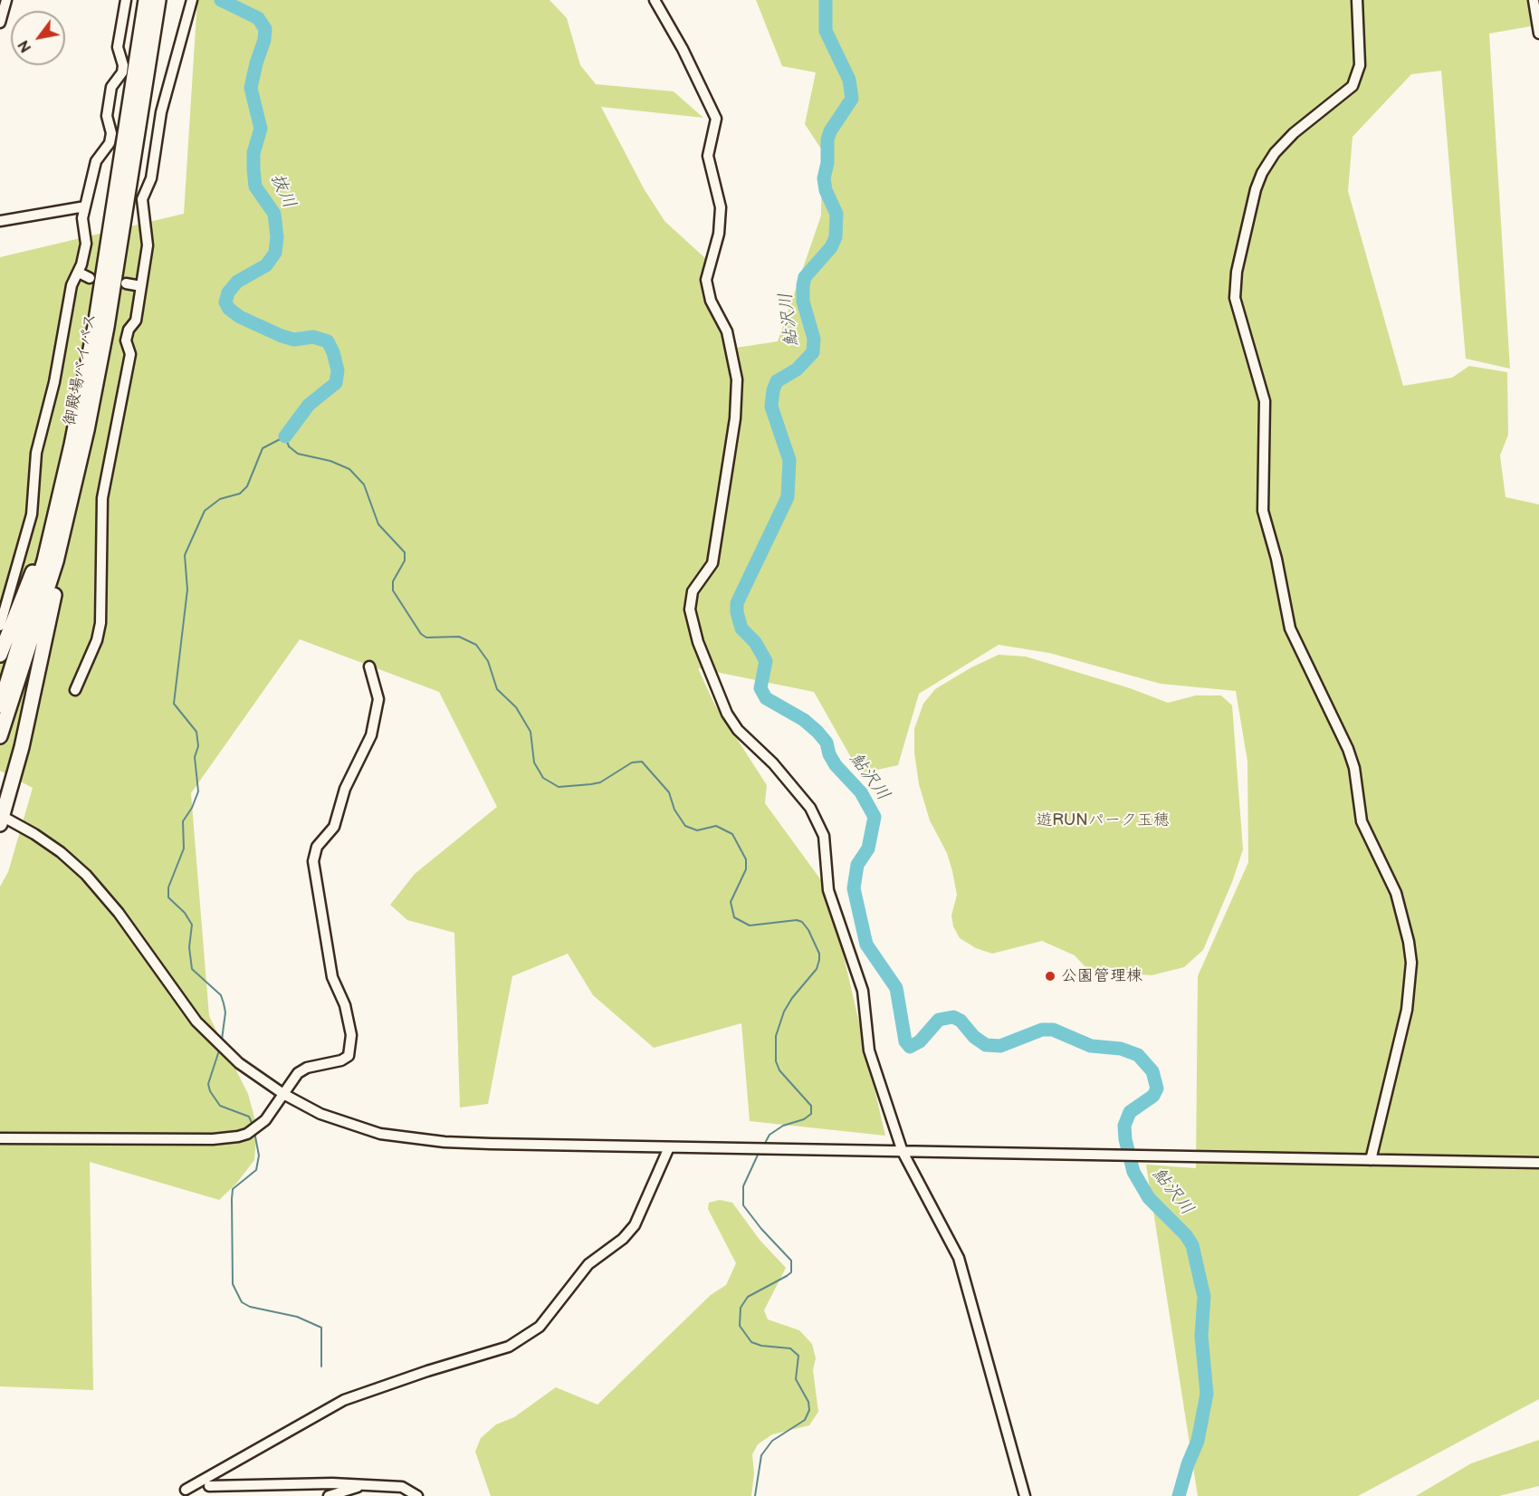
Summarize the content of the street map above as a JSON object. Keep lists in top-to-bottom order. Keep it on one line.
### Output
{"streets":{"highway":["御殿場バイパス"]},"water":["抜川","鮎沢川"],"parks":["遊RUNパーク玉穂"],"places":["公園管理棟"],"north":"bottom left"}
